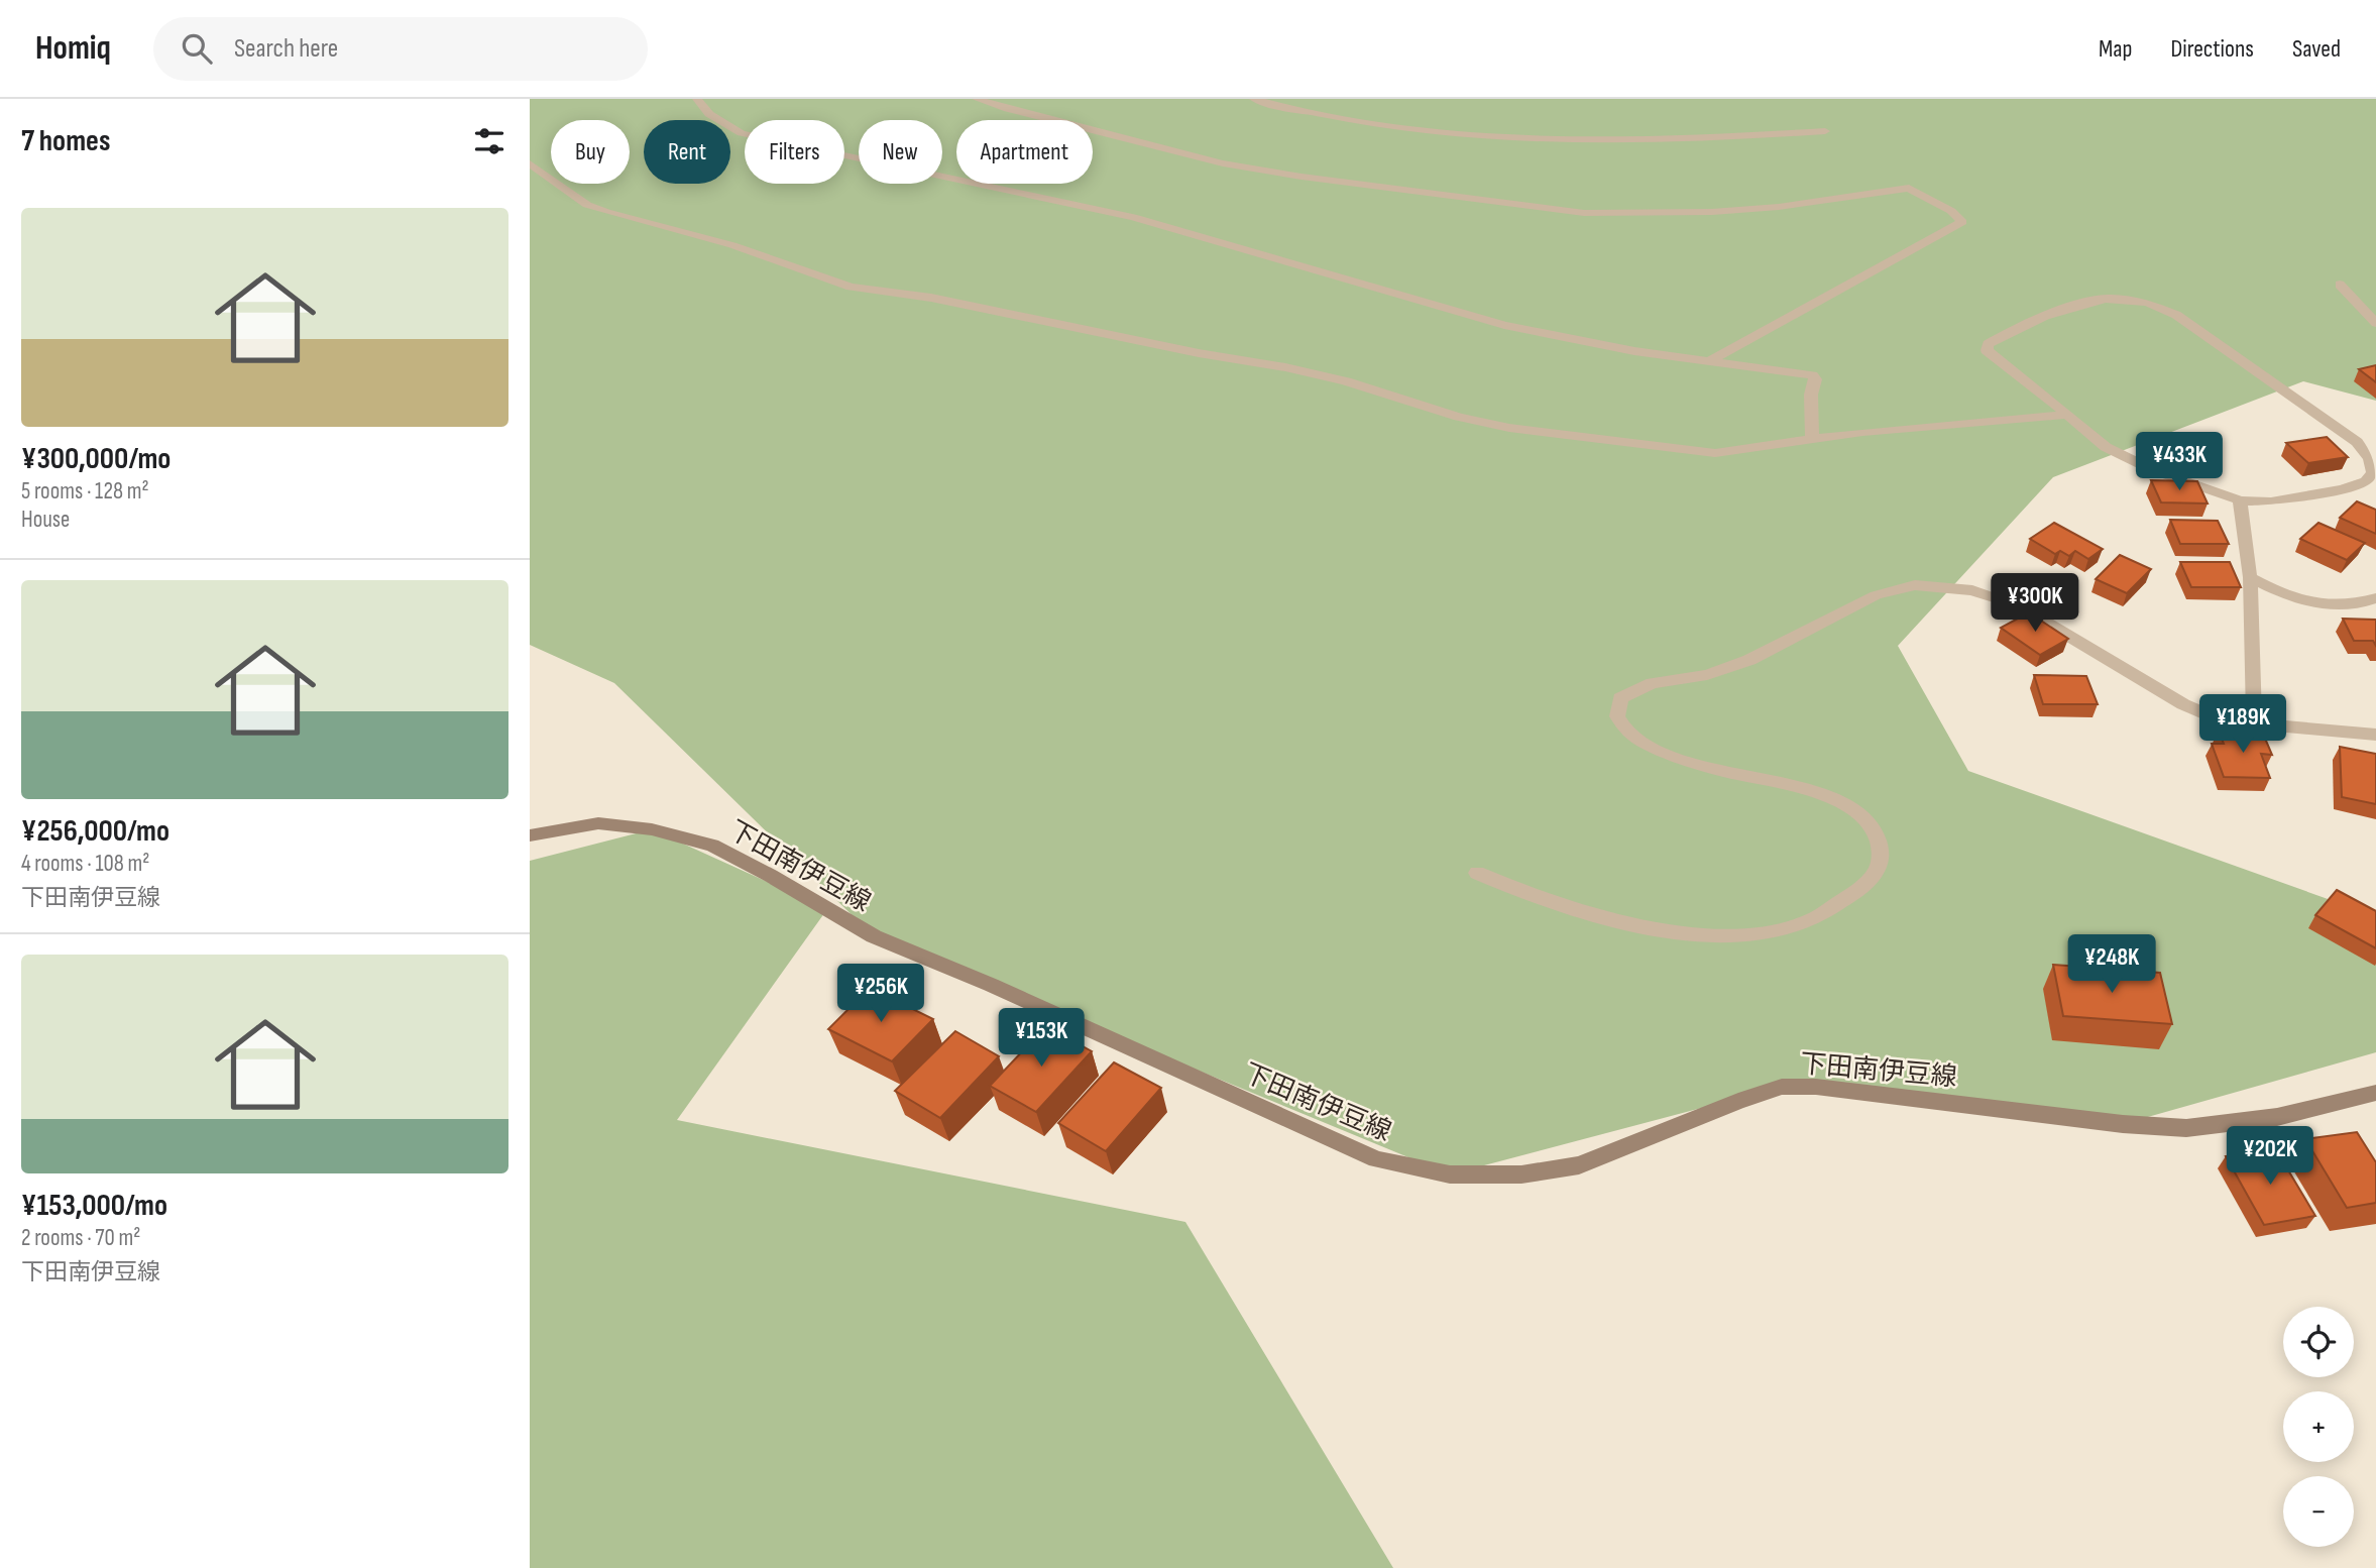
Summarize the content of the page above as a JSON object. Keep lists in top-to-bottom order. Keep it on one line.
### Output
{"streets":{"main road":["下田南伊豆線"]},"page":{"header":"Homiq","search":"Search here","nav":["Map","Directions","Saved"],"heading":"7 homes","chip":["Buy","Rent","Filters","New","Apartment"],"list":[{"name":"¥300,000/mo","note":"5 rooms · 128 m² · House"},{"name":"¥256,000/mo","note":"4 rooms · 108 m² · 下田南伊豆線"},{"name":"¥153,000/mo","note":"2 rooms · 70 m² · 下田南伊豆線"}],"price":["¥433K","¥300K","¥189K","¥248K","¥256K","¥153K","¥202K"],"map_buttons":["+","−"]}}
